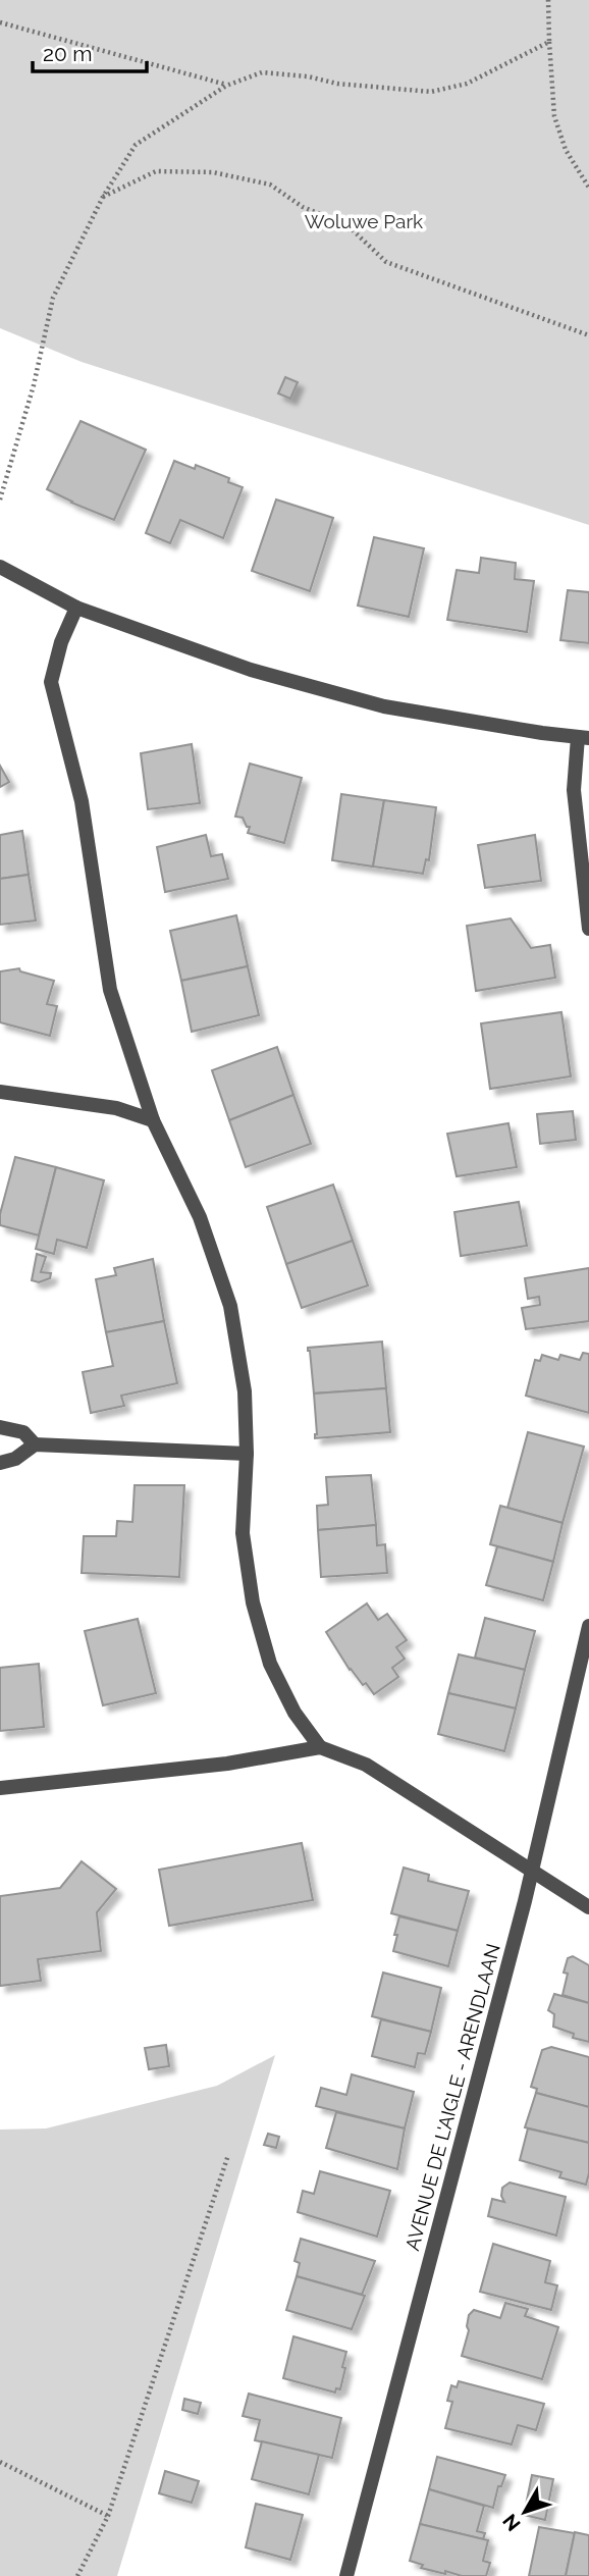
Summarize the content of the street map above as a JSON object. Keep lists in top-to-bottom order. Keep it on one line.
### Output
{"streets":{"street":["AVENUE DE L'AIGLE - ARENDLAAN"]},"parks":["Woluwe Park"],"scale_bar":"20 m","north":"bottom left"}
